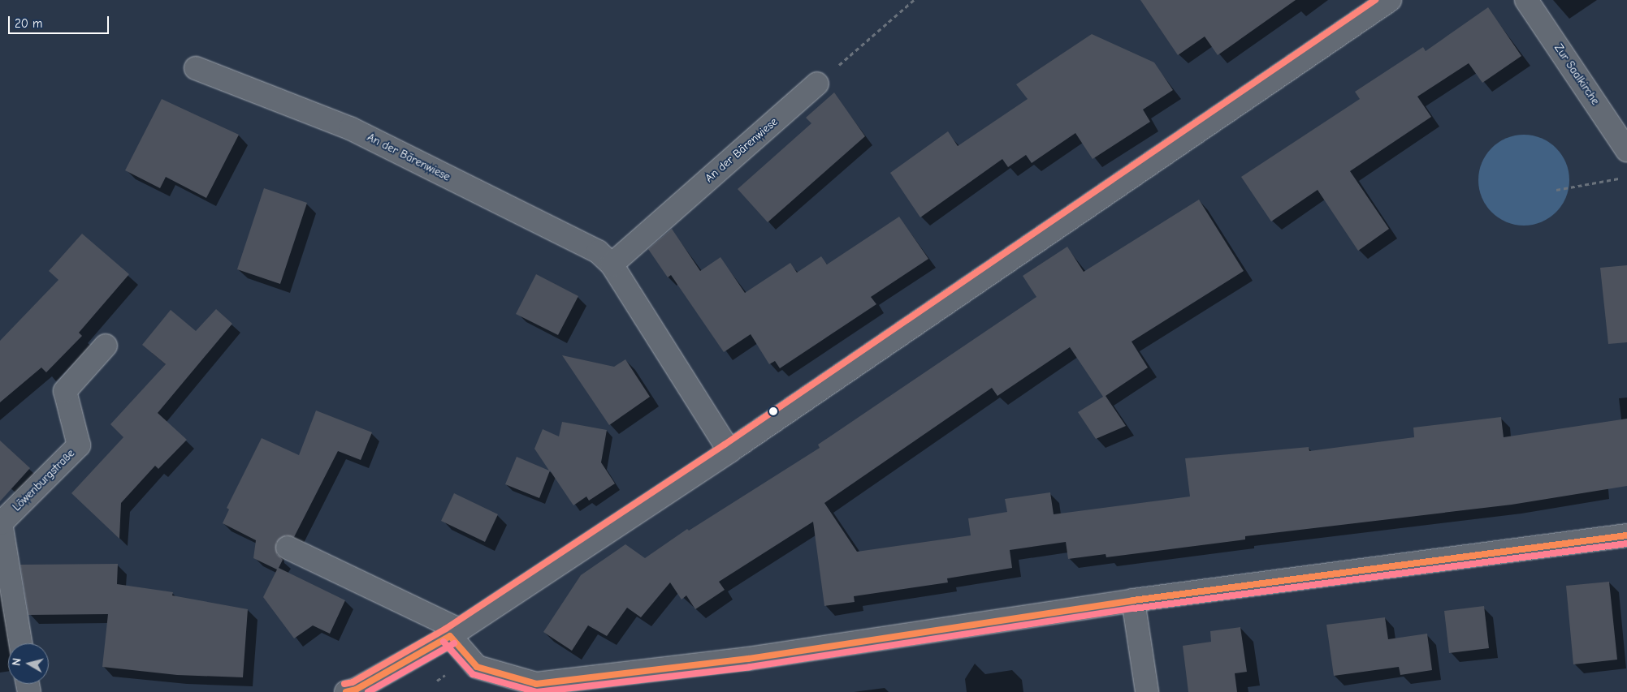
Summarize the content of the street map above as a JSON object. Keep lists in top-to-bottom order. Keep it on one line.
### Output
{"streets":{"street":["Zur Saalkirche","An der Bärenwiese","Löwenburgstraße"]},"scale_bar":"20 m","north":"left"}
